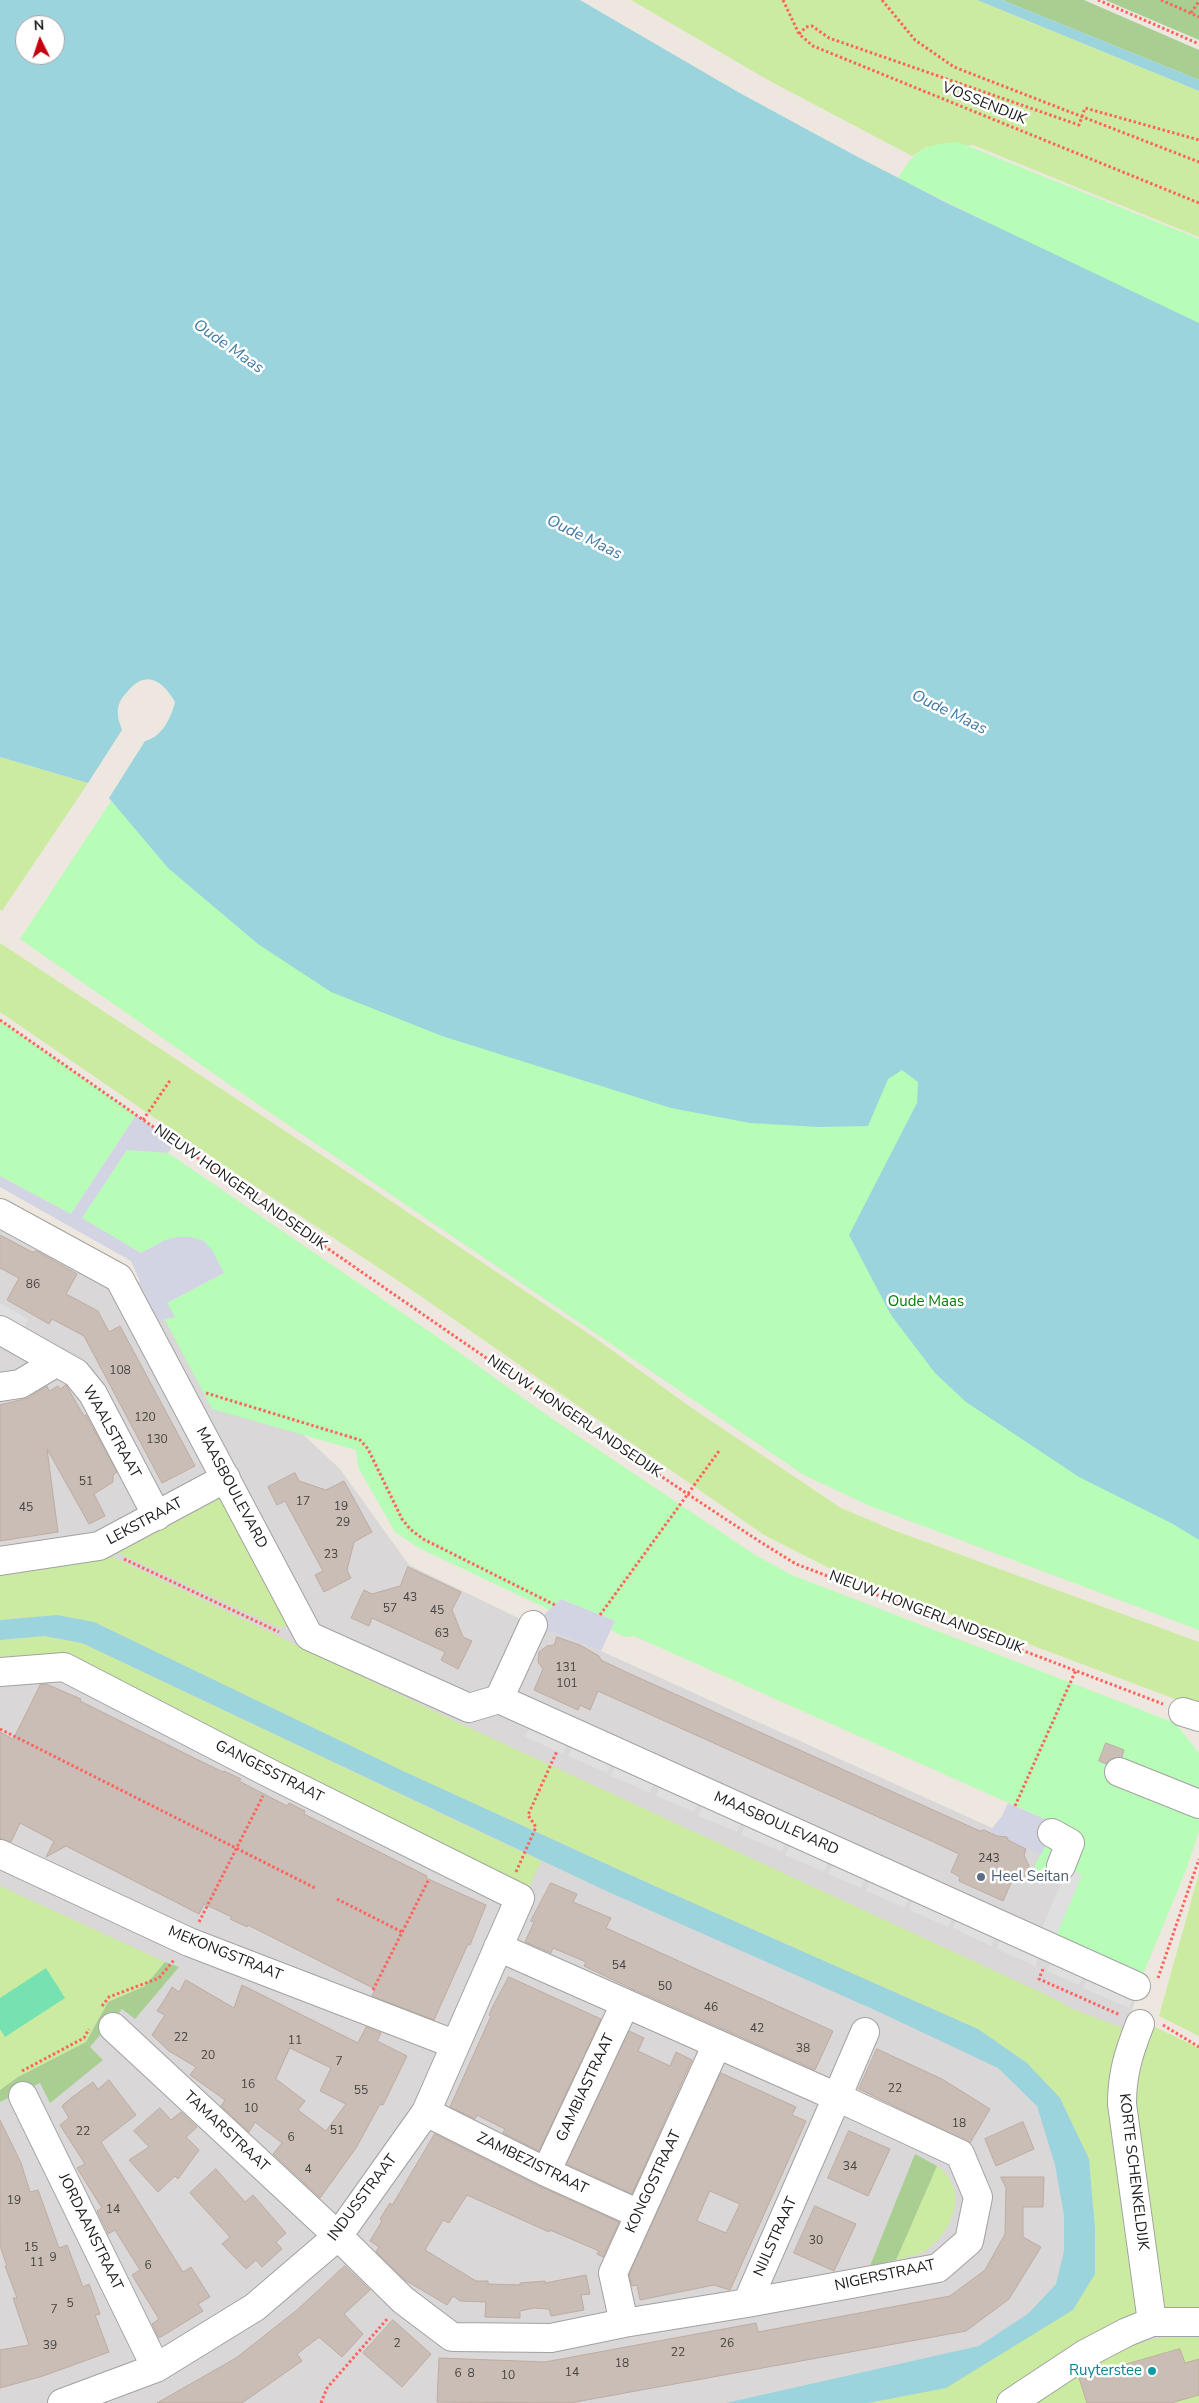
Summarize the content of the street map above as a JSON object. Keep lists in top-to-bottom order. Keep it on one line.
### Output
{"streets":{"street":["WAALSTRAAT","MAASBOULEVARD","LEKSTRAAT","GANGESSTRAAT","MEKONGSTRAAT","GAMBIASTRAAT","TAMARSTRAAT","ZAMBEZISTRAAT","KORTE SCHENKELDIJK","KONGOSTRAAT","INDUSSTRAAT","JORDAANSTRAAT","NIJLSTRAAT","NIGERSTRAAT"],"path":["VOSSENDIJK","NIEUW HONGERLANDSEDIJK"]},"crossings":[["WAALSTRAAT","LEKSTRAAT"],["MAASBOULEVARD","LEKSTRAAT"],["GANGESSTRAAT","INDUSSTRAAT"],["MEKONGSTRAAT","INDUSSTRAAT"],["GAMBIASTRAAT","ZAMBEZISTRAAT"],["TAMARSTRAAT","INDUSSTRAAT"],["ZAMBEZISTRAAT","KONGOSTRAAT"],["ZAMBEZISTRAAT","INDUSSTRAAT"],["INDUSSTRAAT","JORDAANSTRAAT"],["NIJLSTRAAT","NIGERSTRAAT"]],"water":["Oude Maas"],"parks":["Oude Maas"],"places":["Heel Seitan","Ruyterstee"],"house_numbers":["86","108","120","130","51","17","19","45","29","23","43","57","45","63","131","101","243","54","50","46","42","22","11","38","20","7","16","22","55","10","18","51","22","6","34","4","19","14","30","15","9","11","6","5","7","2","26","39","22","18","14","6","8","10"],"north":"top"}
